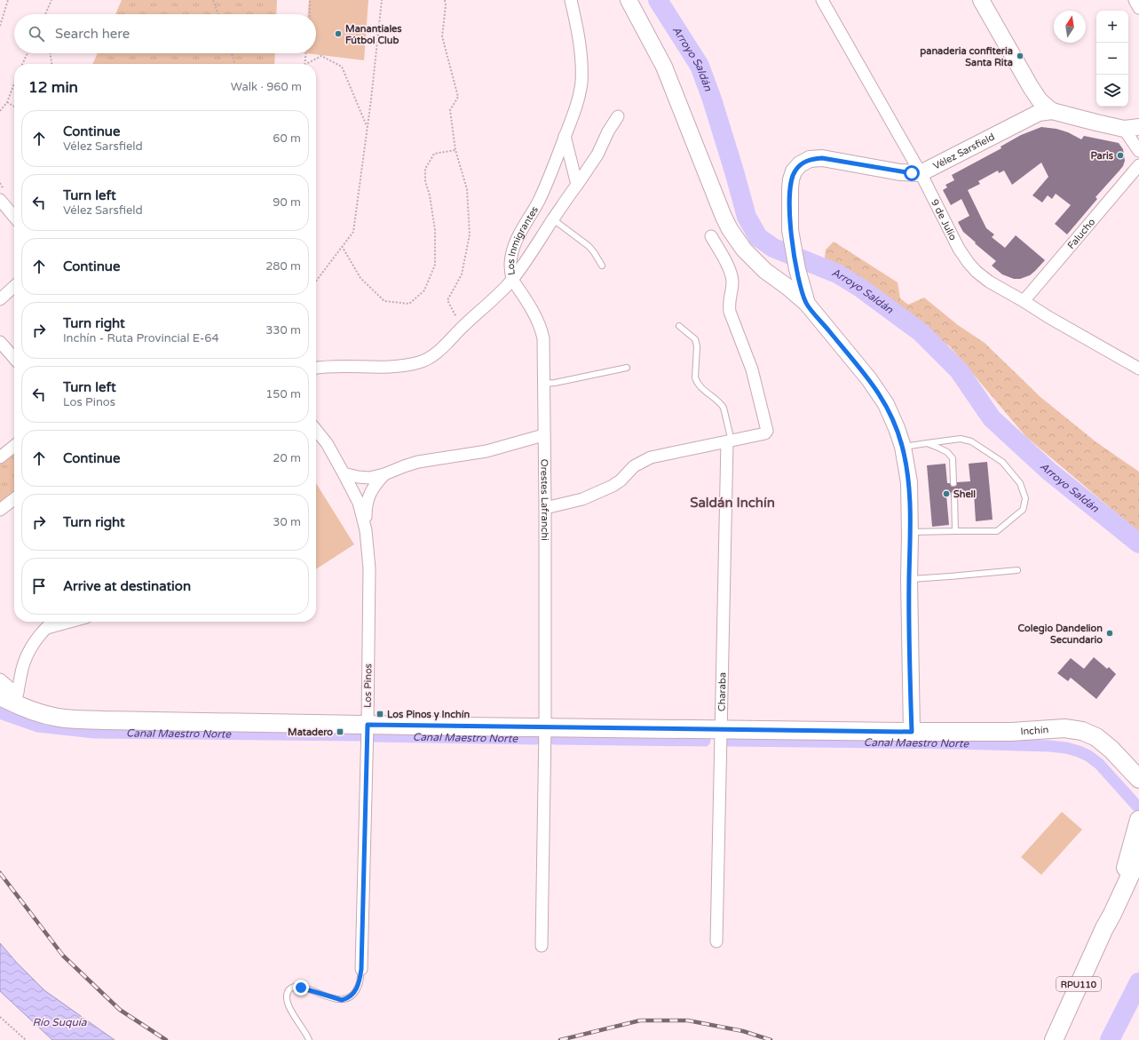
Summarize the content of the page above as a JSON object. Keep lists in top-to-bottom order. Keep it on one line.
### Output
{"streets":{"main road":["Vélez Sarsfield","Inchín","RPU110"],"street":["9 de Julio","Falucho","Los Inmigrantes","Orestes Lafranchi","Los Pinos","Charaba"]},"crossings":[["Vélez Sarsfield","9 de Julio"],["9 de Julio","Falucho"],["Los Inmigrantes","Orestes Lafranchi"],["Orestes Lafranchi","Inchín"],["Los Pinos","Inchín"],["Charaba","Inchín"]],"districts":["Saldán Inchín"],"water":["Arroyo Saldán","Canal Maestro Norte","Río Suquía"],"places":{"other":["Manantiales Fútbol Club","panaderia confiteria Santa Rita","Paris","Shell","Colegio Dandelion Secundario"],"transit":["Los Pinos y Inchín","Matadero"]},"north":"top","page":{"map_buttons":["+","−"],"search":"Search here","heading":["12 min","Walk · 960 m"],"list":[["Continue","Vélez Sarsfield","60 m"],["Turn left","Vélez Sarsfield","90 m"],["Continue","280 m"],["Turn right","Inchín - Ruta Provincial E-64","330 m"],["Turn left","Los Pinos","150 m"],["Continue","20 m"],["Turn right","30 m"],"Arrive at destination"]}}
